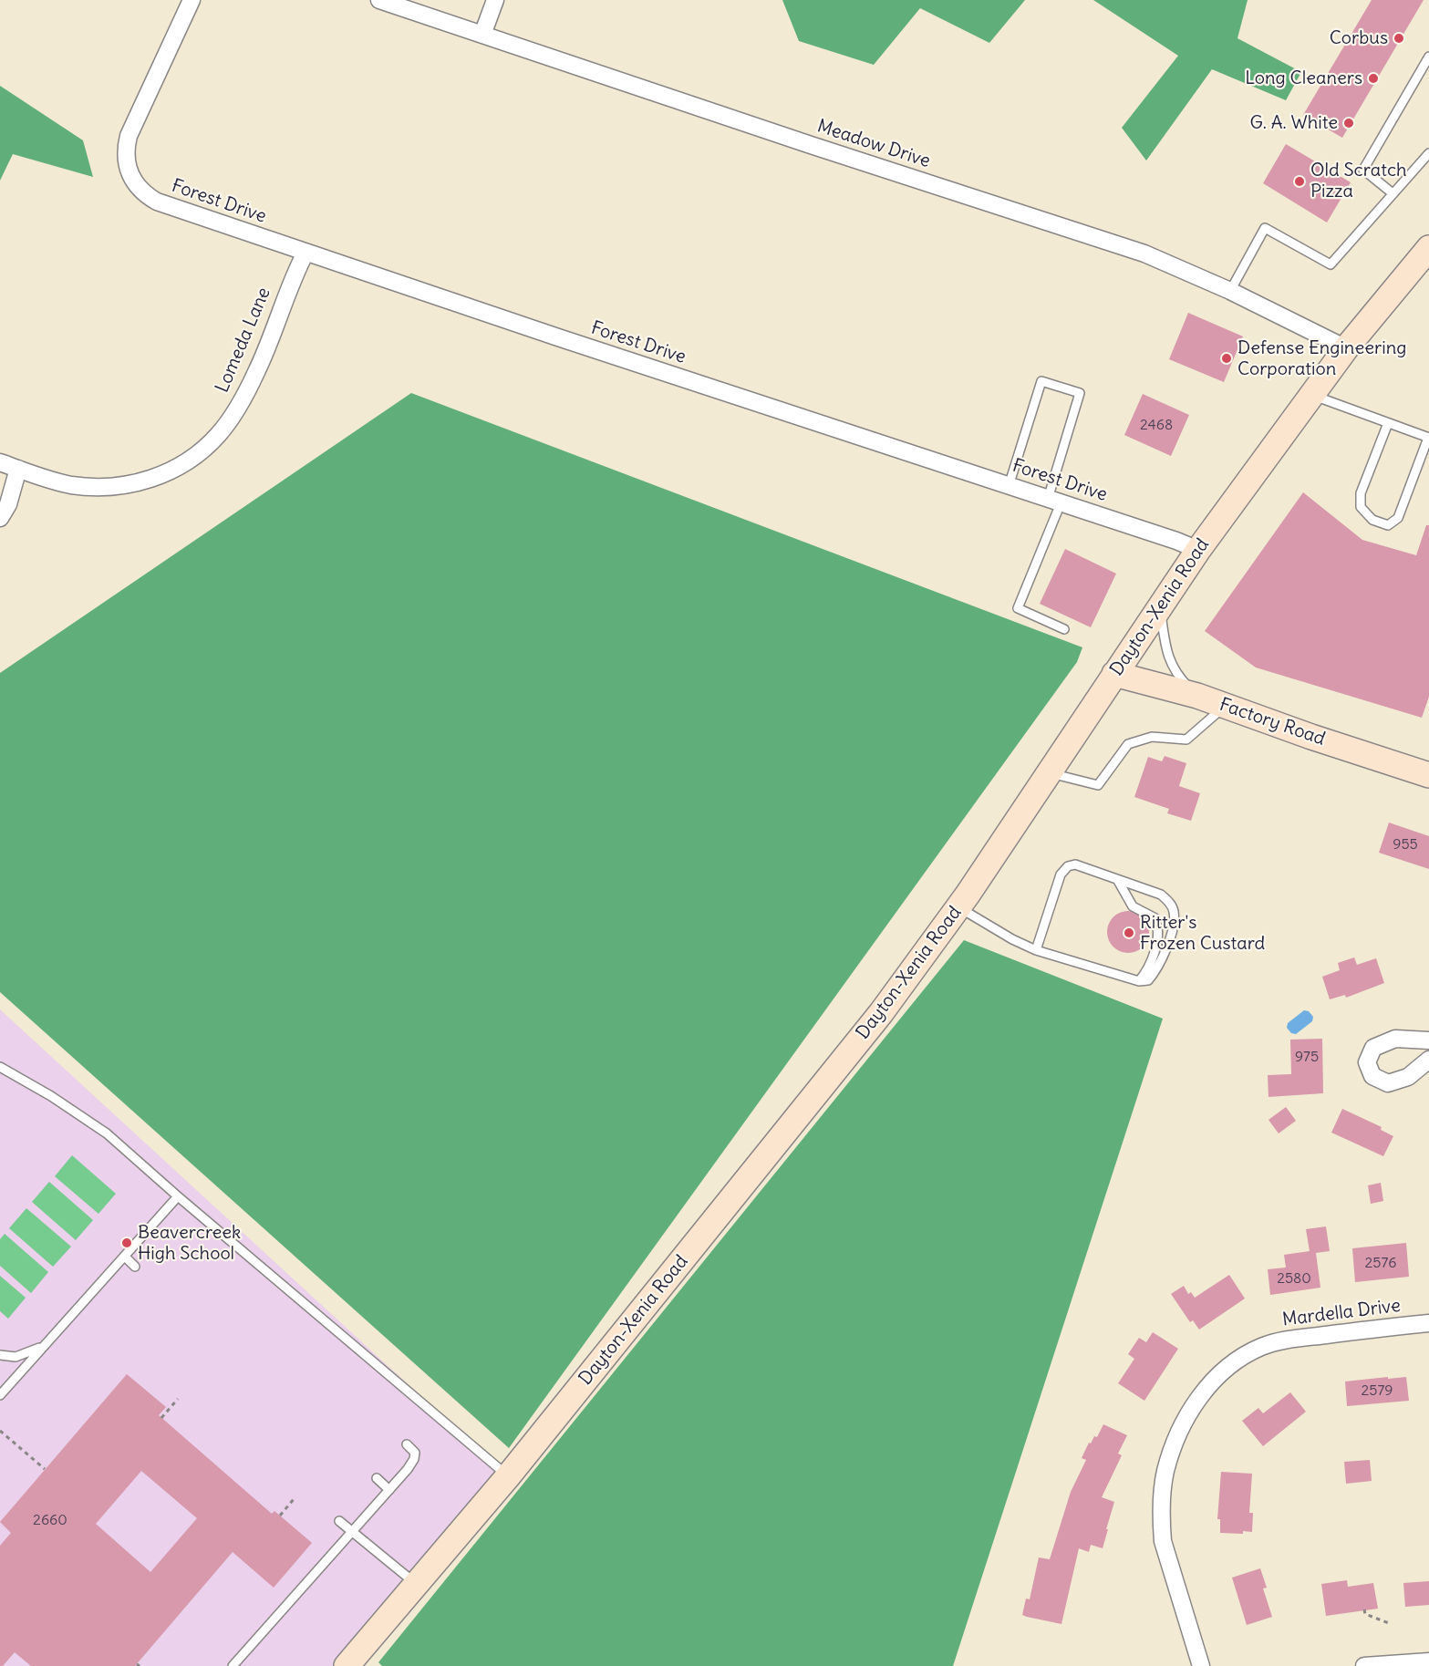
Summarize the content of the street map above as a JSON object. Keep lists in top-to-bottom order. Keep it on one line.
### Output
{"streets":{"main road":["Dayton-Xenia Road","Factory Road"],"street":["Meadow Drive","Forest Drive","Lomeda Lane","Mardella Drive"]},"crossings":[["Meadow Drive","Dayton-Xenia Road"],["Forest Drive","Lomeda Lane"],["Forest Drive","Dayton-Xenia Road"],["Dayton-Xenia Road","Factory Road"]],"places":["Corbus","Long Cleaners","G. A. White","Old Scratch Pizza","Defense Engineering Corporation","Ritter's Frozen Custard","Beavercreek High School"],"house_numbers":["2468","955","975","2576","2580","2579","2660"]}
